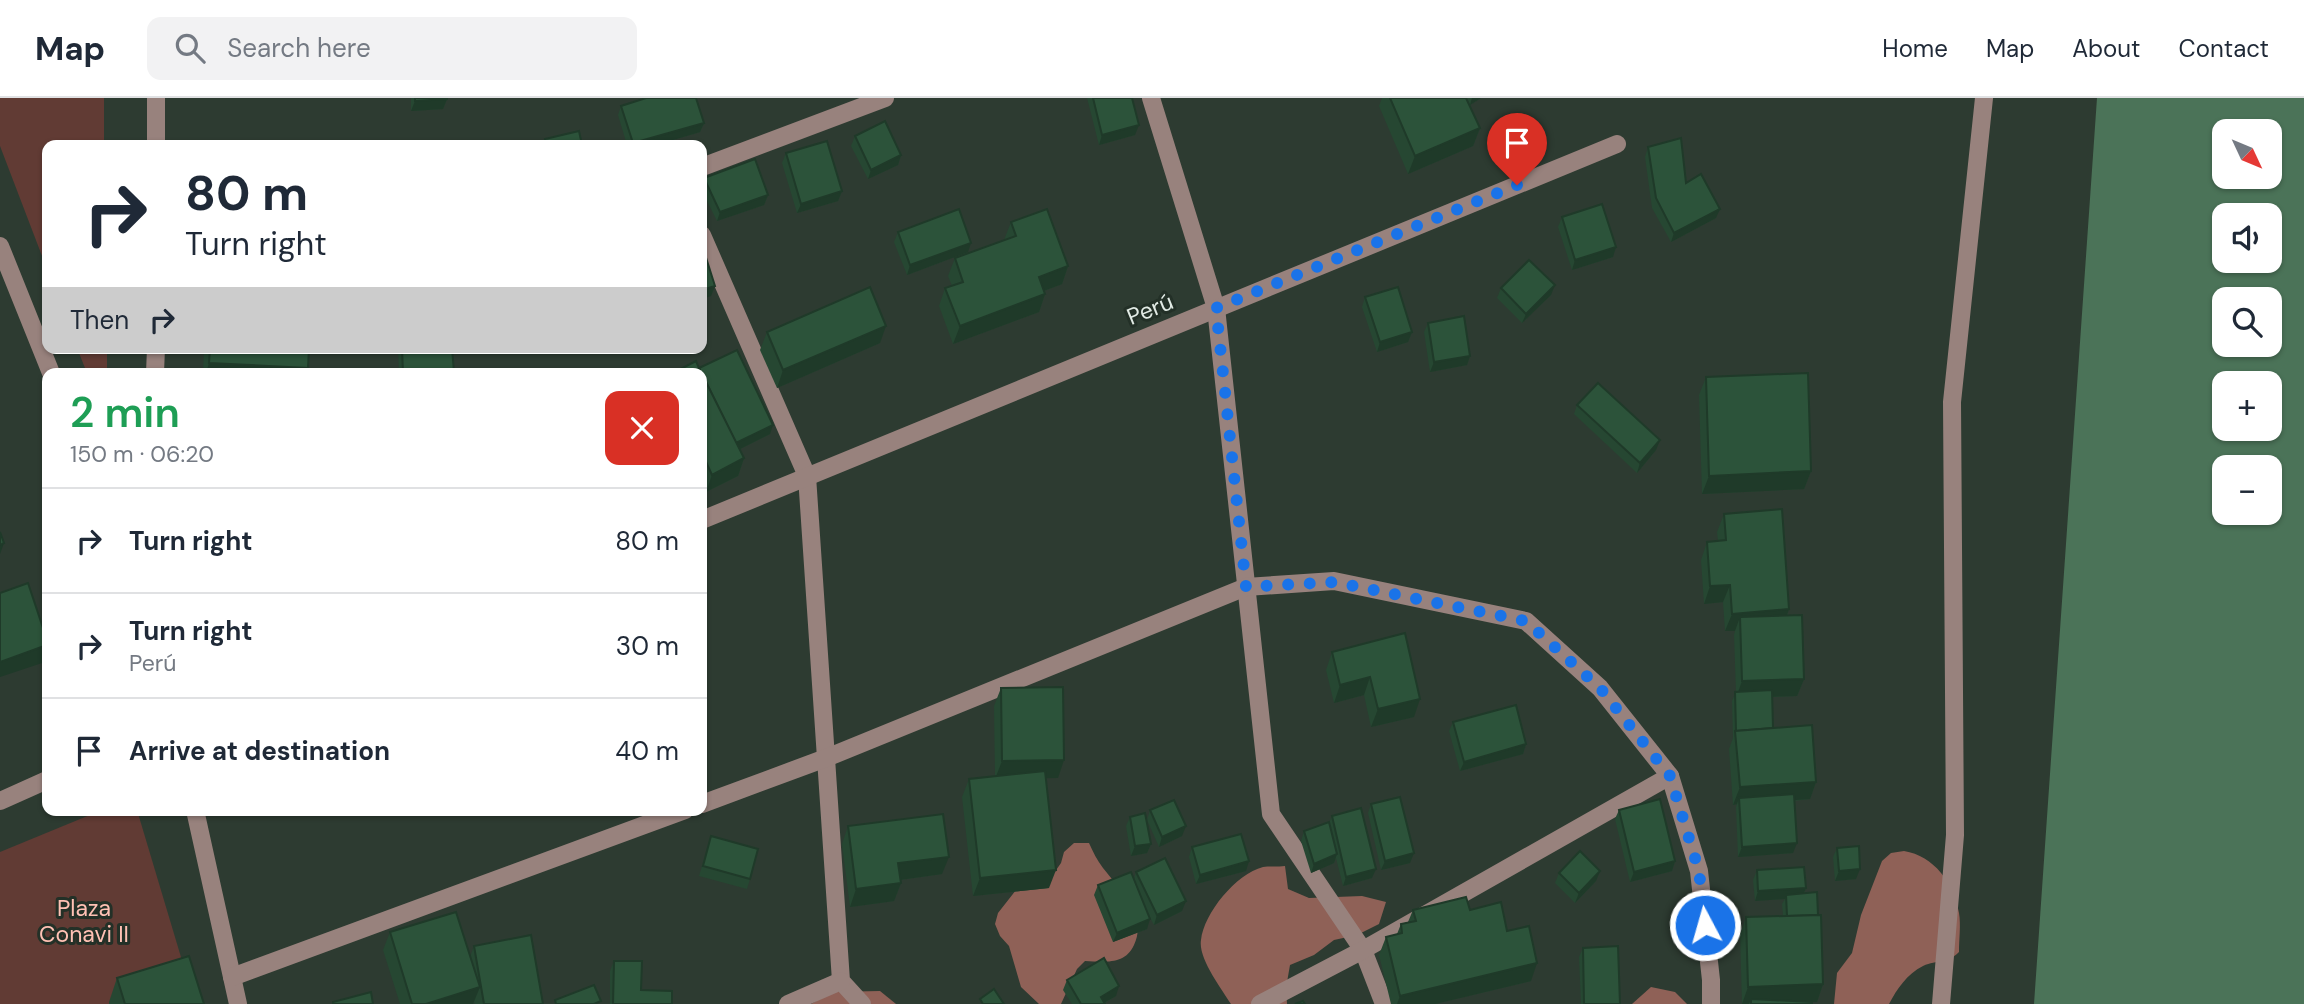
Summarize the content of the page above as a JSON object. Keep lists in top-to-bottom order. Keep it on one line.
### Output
{"streets":{"street":["Perú"]},"parks":["Plaza Conavi II"],"north":"bottom right","page":{"header":"Map","search":"Search here","nav":["Home","Map","About","Contact"],"map_buttons":["+","−"],"turn":["80 m","Turn right"],"then":"Then","heading":["2 min","150 m · 06:20"],"list":[{"name":"Turn right","value":"80 m"},{"name":"Turn right","note":"Perú","value":"30 m"},{"name":"Arrive at destination","value":"40 m"}]}}
